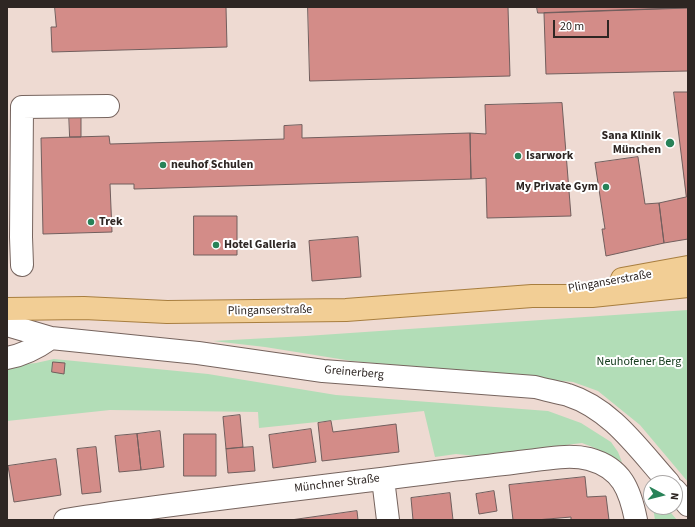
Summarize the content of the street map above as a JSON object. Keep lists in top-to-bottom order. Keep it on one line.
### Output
{"streets":{"main road":["Plinganserstraße"],"street":["Greinerberg","Münchner Straße"]},"parks":["Neuhofener Berg"],"places":["Sana Klinik München","Isarwork","neuhof Schulen","My Private Gym","Trek","Hotel Galleria"],"scale_bar":"20 m","north":"right"}
